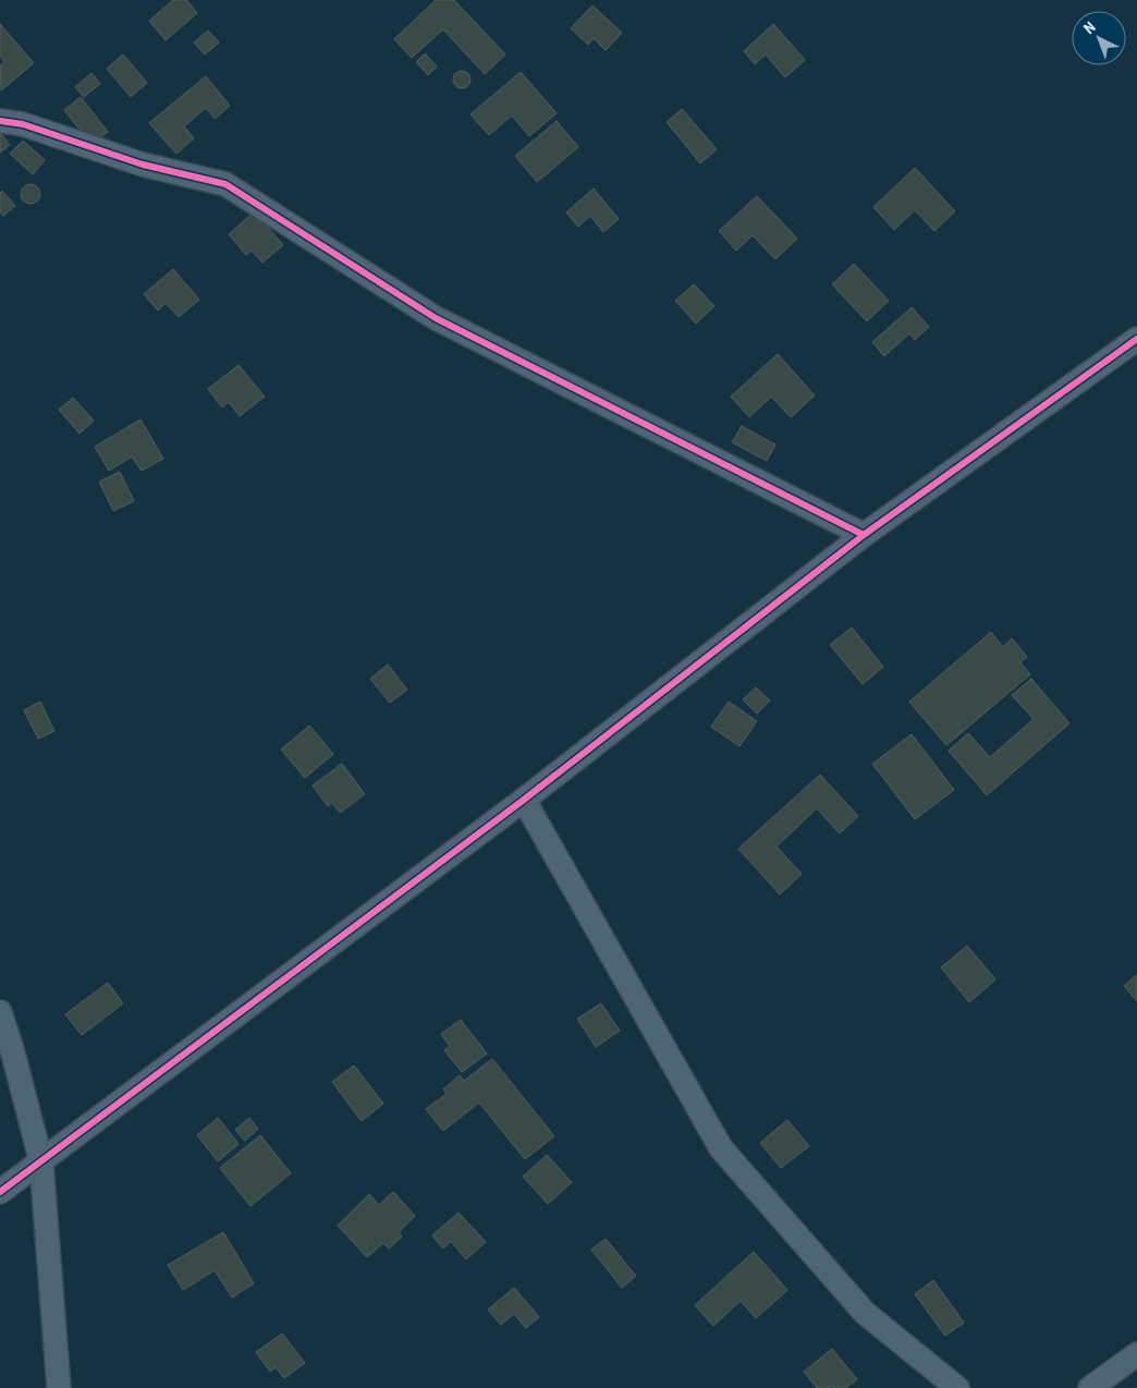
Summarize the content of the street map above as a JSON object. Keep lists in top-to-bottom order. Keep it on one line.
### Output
{"north":"top left"}
